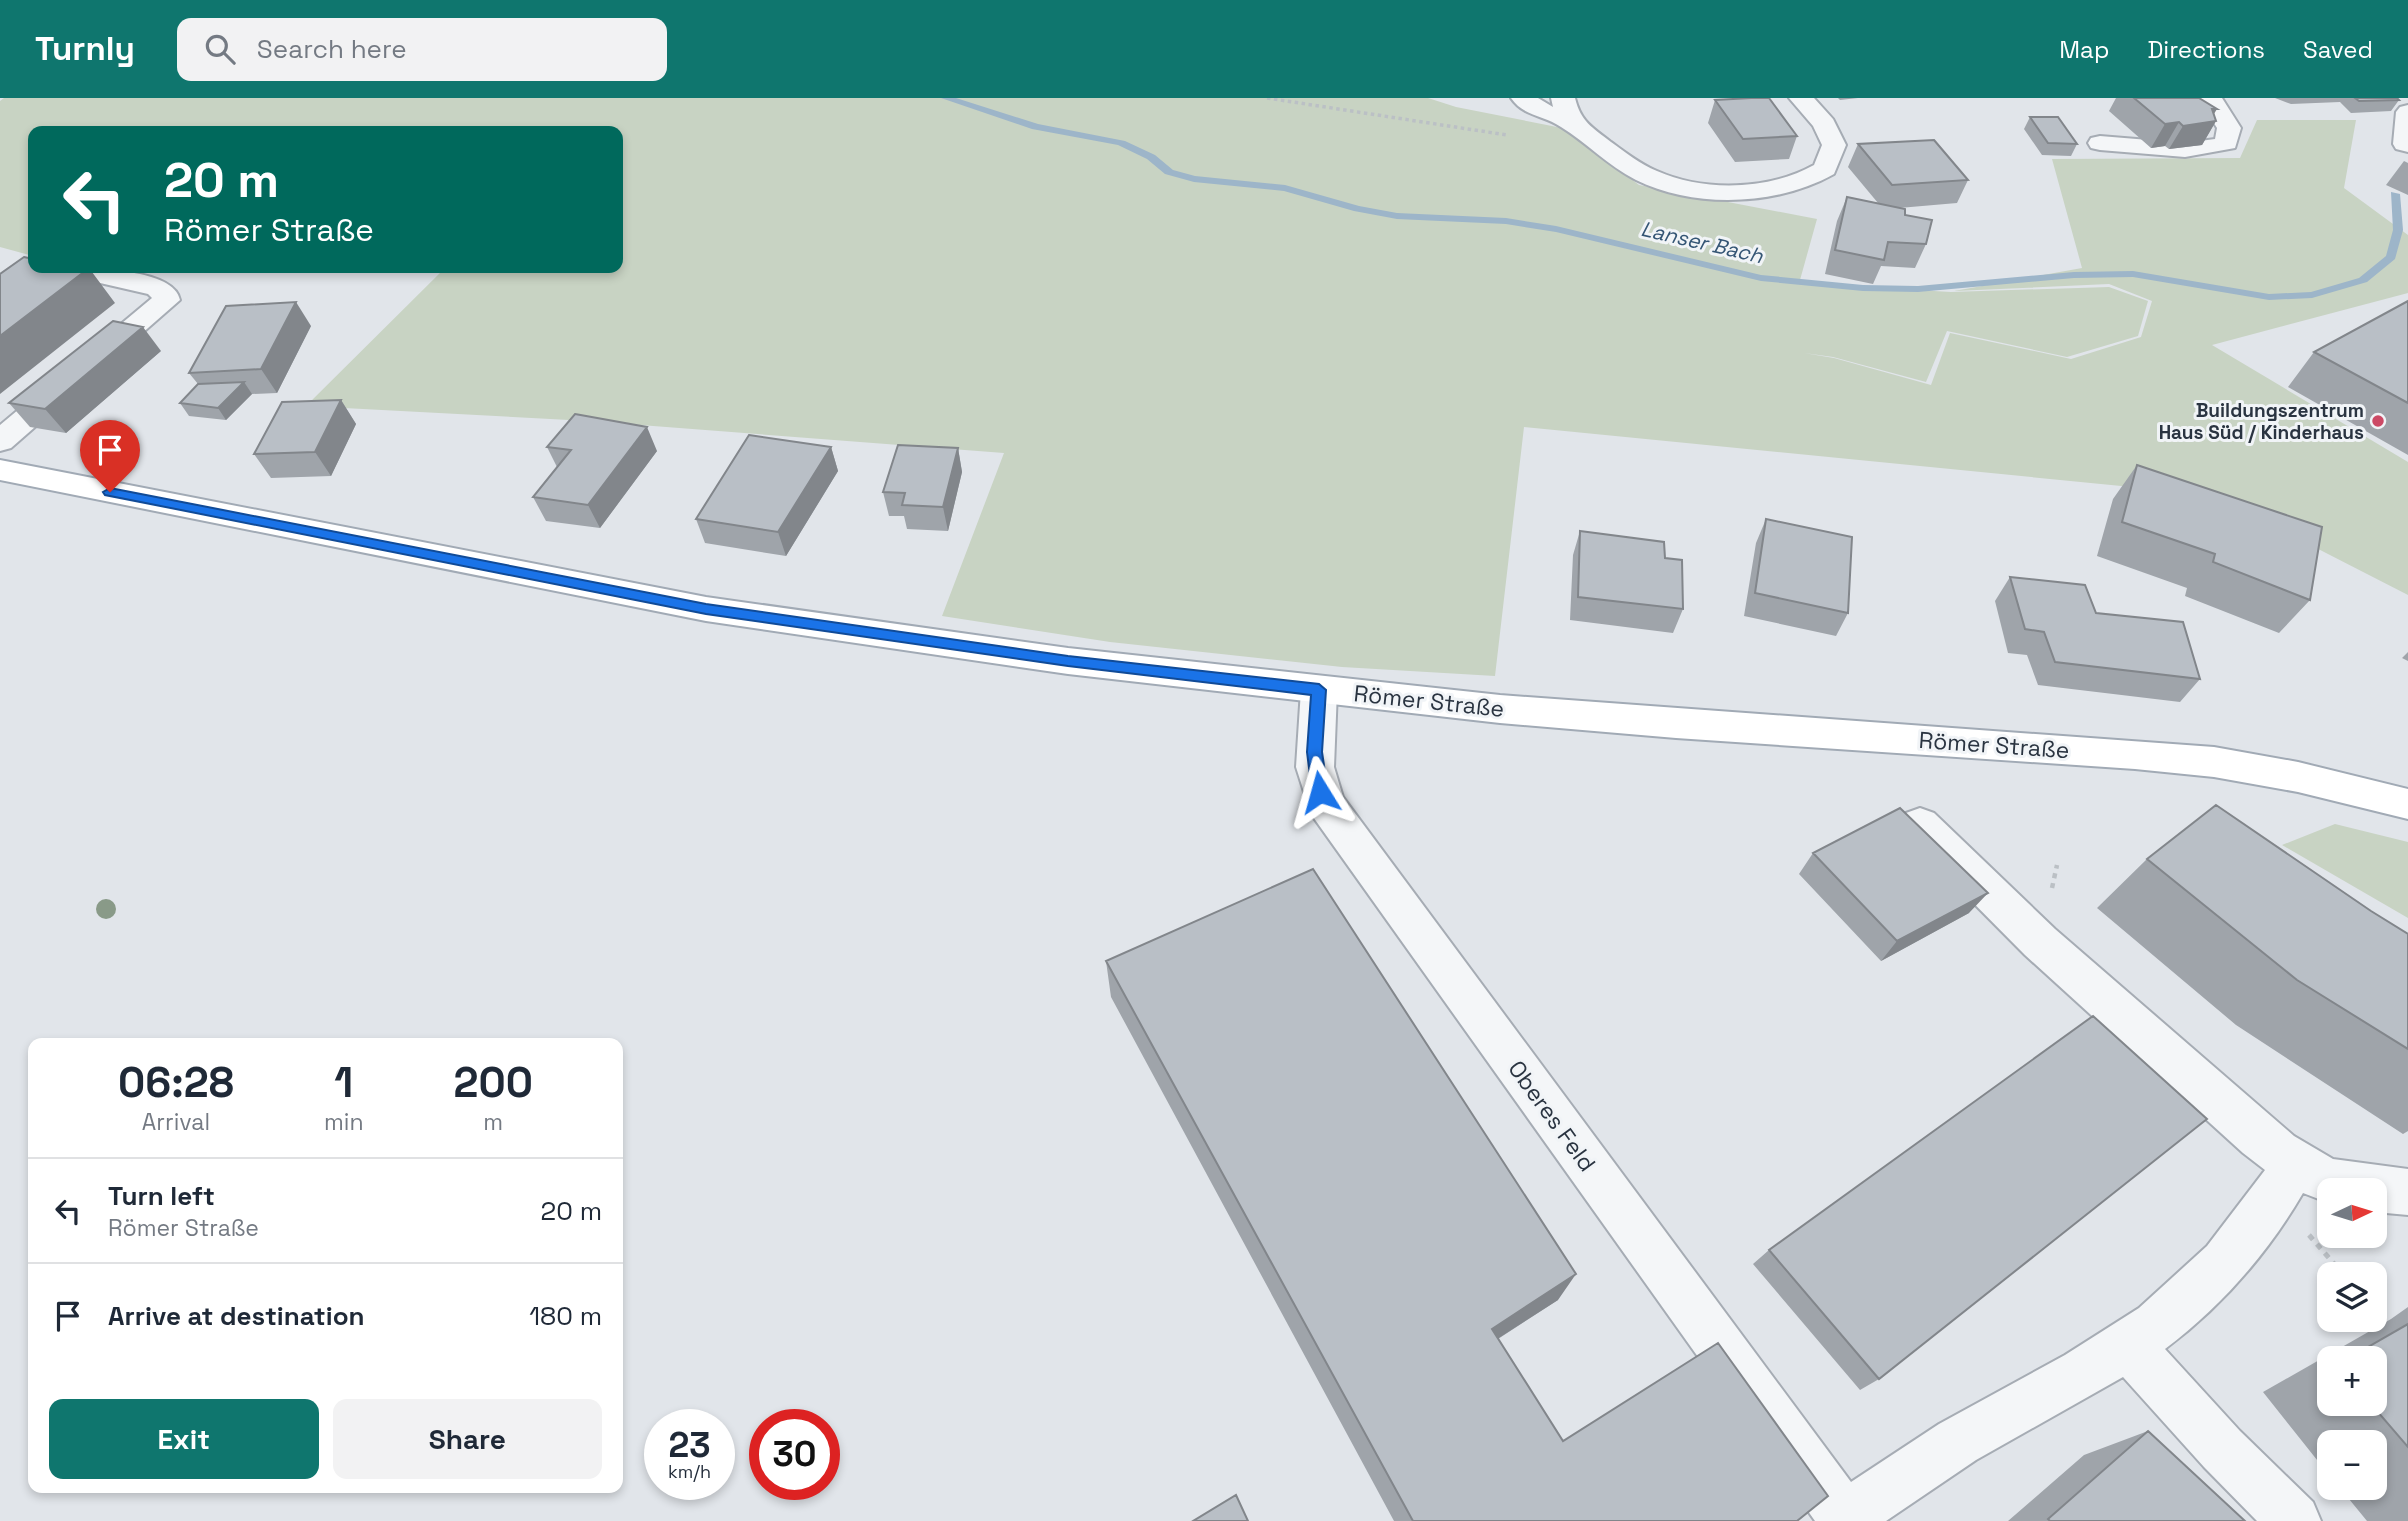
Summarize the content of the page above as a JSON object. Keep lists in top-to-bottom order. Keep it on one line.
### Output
{"streets":{"main road":["Römer Straße"],"street":["Oberes Feld"]},"crossings":[["Römer Straße","Oberes Feld"]],"water":["Lanser Bach"],"places":["Buildungszentrum Haus Süd / Kinderhaus"],"north":"right","page":{"header":"Turnly","search":"Search here","nav":["Map","Directions","Saved"],"turn":["20 m","Römer Straße"],"eta":["06:28","Arrival","1","min","200","m"],"list":[{"name":"Turn left","note":"Römer Straße","value":"20 m"},{"name":"Arrive at destination","value":"180 m"}],"map_buttons":["+","−"],"buttons":["Exit","Share"],"speed":"23 km/h","limit":"30"}}
